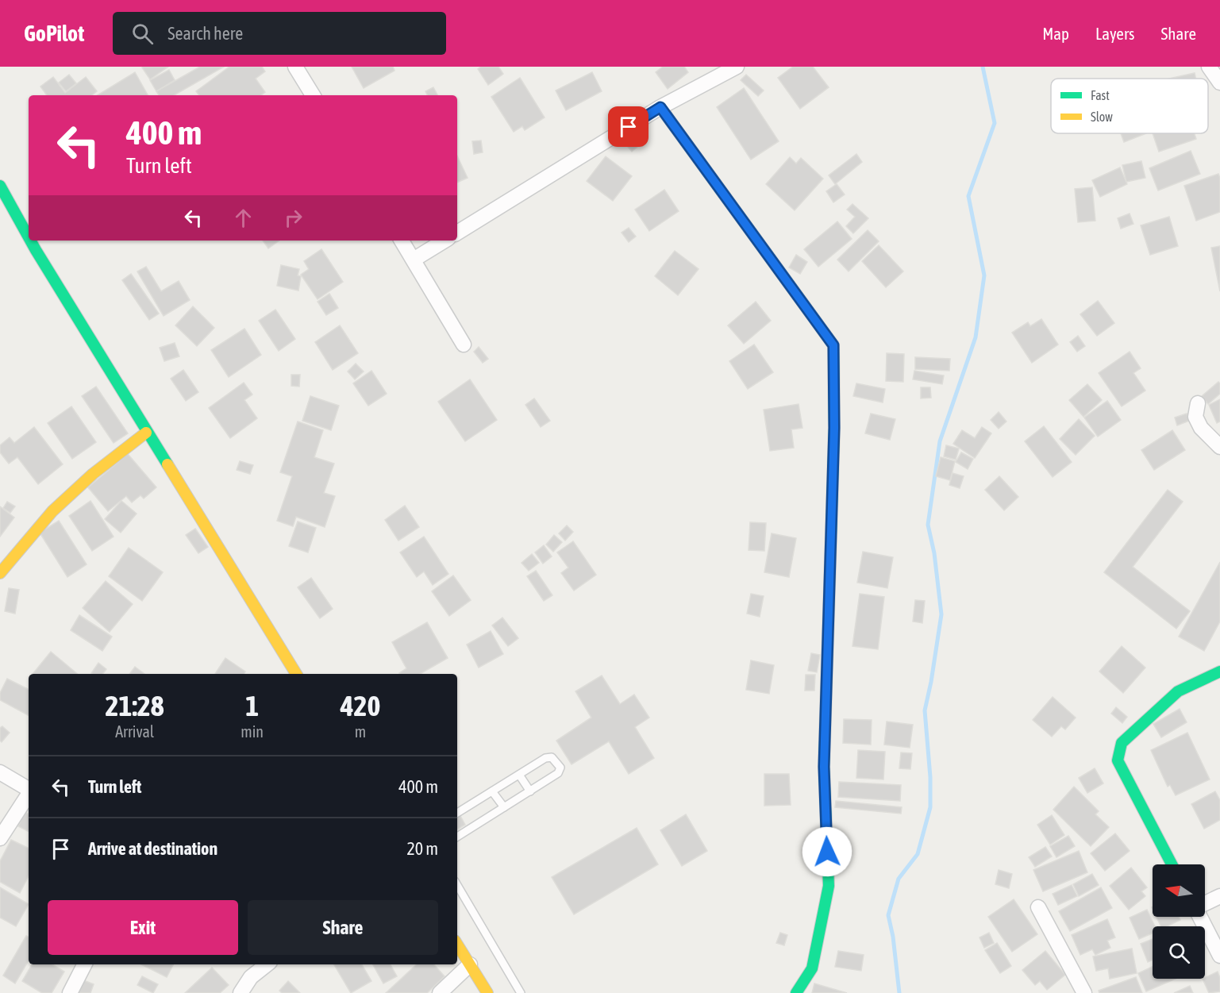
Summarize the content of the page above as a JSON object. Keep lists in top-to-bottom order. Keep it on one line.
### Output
{"legend":["Fast","Slow"],"north":"left","page":{"header":"GoPilot","search":"Search here","nav":["Map","Layers","Share"],"turn":["400 m","Turn left"],"eta":["21:28","Arrival","1","min","420","m"],"list":[{"name":"Turn left","value":"400 m"},{"name":"Arrive at destination","value":"20 m"}],"buttons":["Exit","Share"]}}
